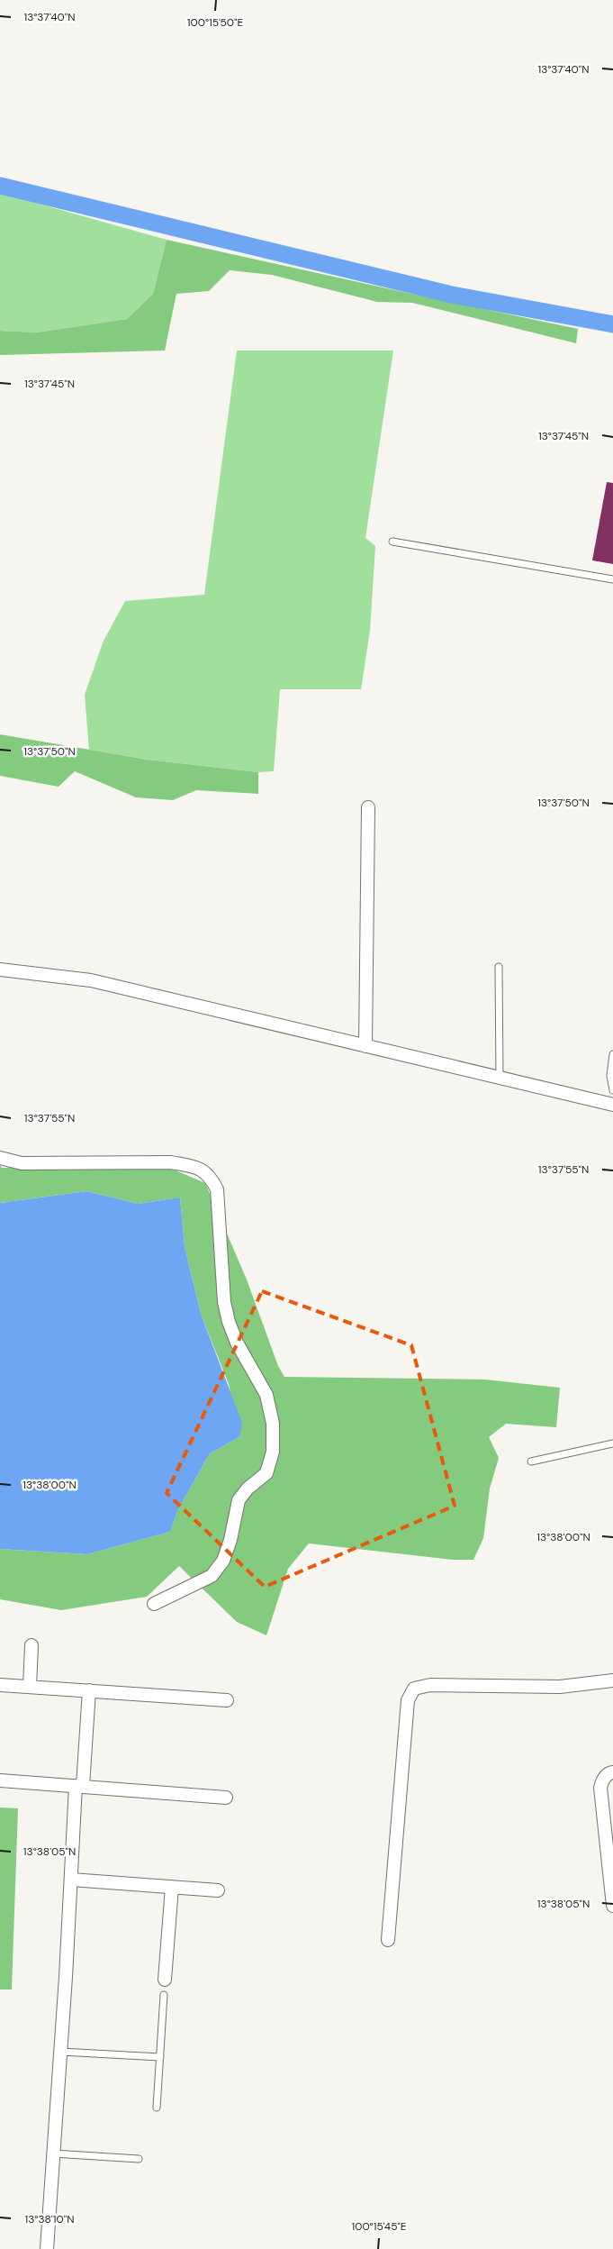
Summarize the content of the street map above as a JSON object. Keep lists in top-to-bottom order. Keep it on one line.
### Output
{"coordinates":["13°37'40\"N","100°15'50\"E","13°37'45\"N","13°37'50\"N","13°37'55\"N","13°38'00\"N","13°38'05\"N","13°38'10\"N","100°15'45\"E"]}
